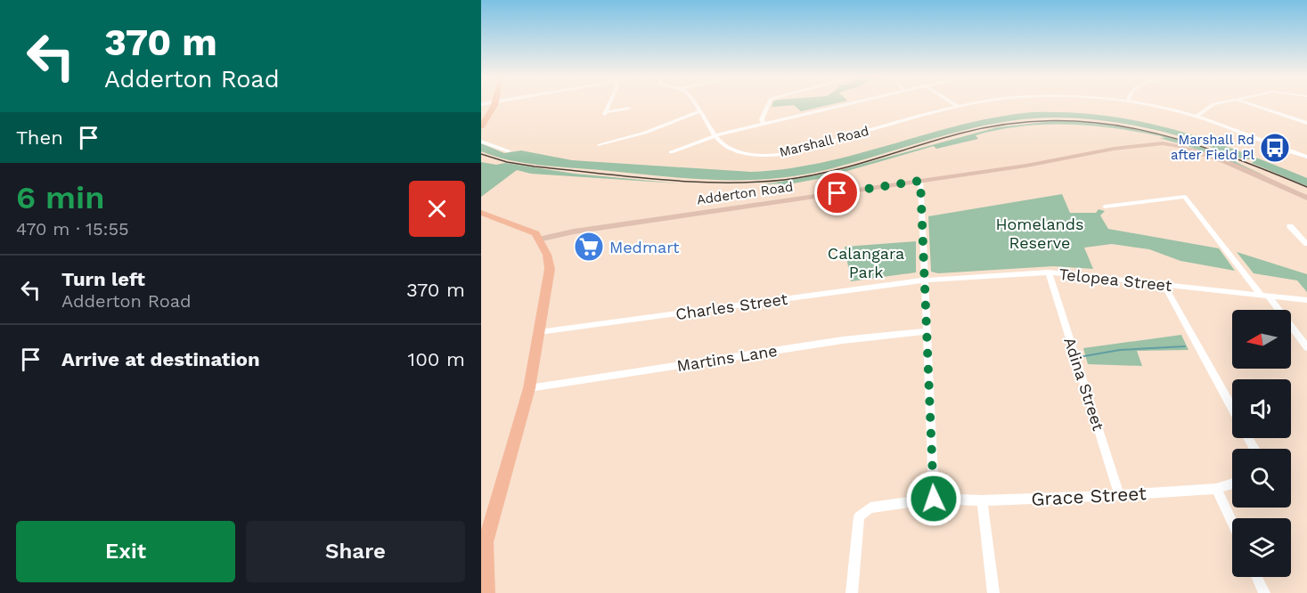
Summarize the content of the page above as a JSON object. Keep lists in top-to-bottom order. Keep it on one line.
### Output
{"streets":{"main road":["Adderton Road"],"street":["Marshall Road","Telopea Street","Charles Street","Martins Lane","Adina Street","Grace Street"]},"crossings":[["Telopea Street","Charles Street"],["Telopea Street","Adina Street"],["Adina Street","Grace Street"]],"parks":["Homelands Reserve","Calangara Park"],"places":{"bus stop":["Marshall Rd after Field Pl"],"supermarket":["Medmart"]},"north":"left","page":{"turn":["370 m","Adderton Road"],"then":"Then","heading":["6 min","470 m · 15:55"],"list":[{"name":"Turn left","note":"Adderton Road","value":"370 m"},{"name":"Arrive at destination","value":"100 m"}],"buttons":["Exit","Share"]}}
